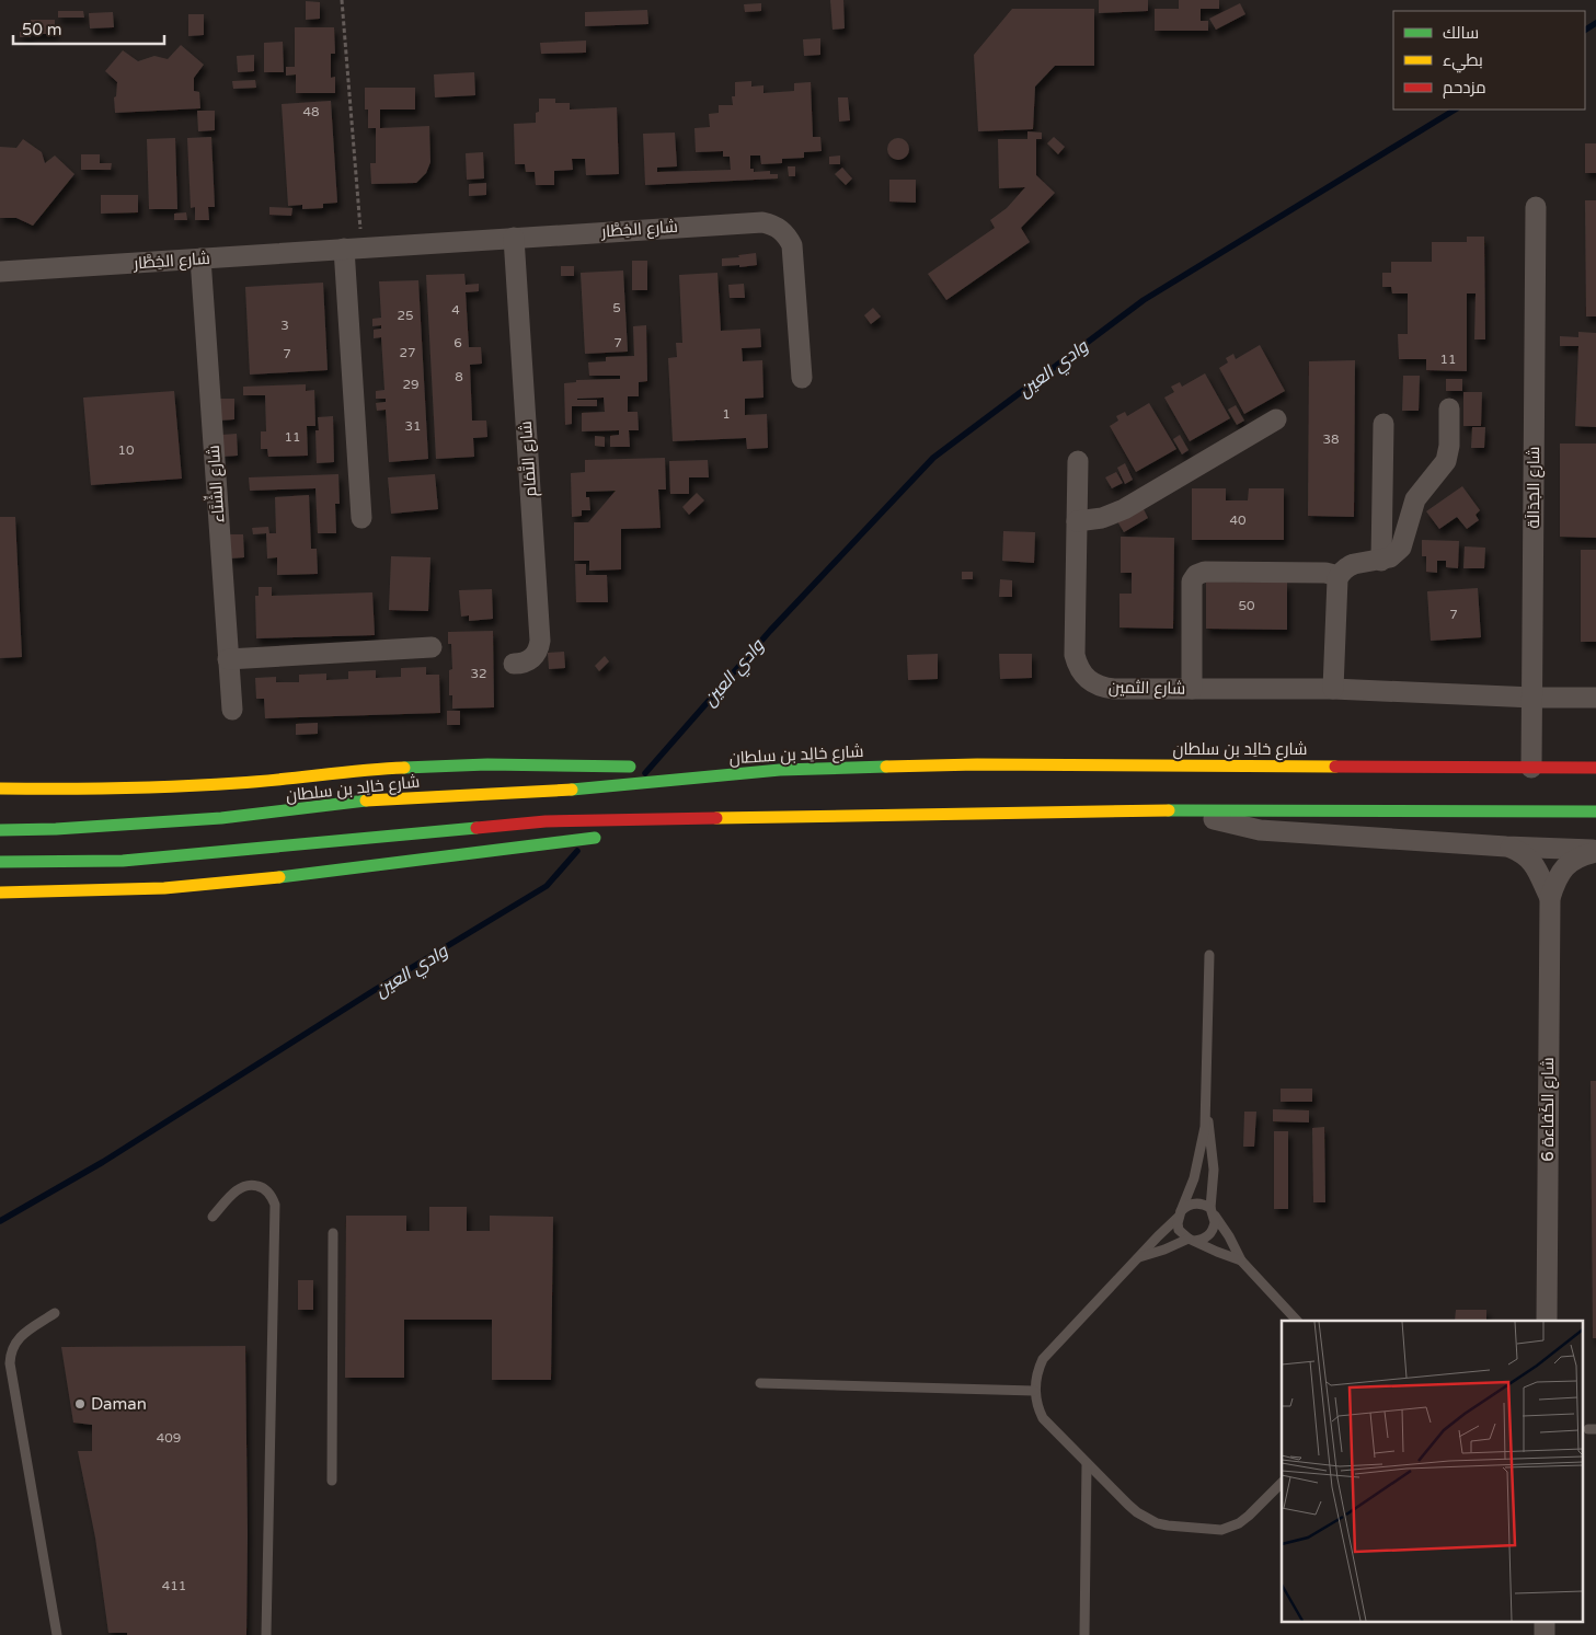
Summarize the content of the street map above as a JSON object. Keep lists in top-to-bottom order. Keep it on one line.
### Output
{"streets":{"main road":["شارع خالِد بن سلطان"],"street":["شارع الخِطَّار","شارع التَّمَام","شارع الشِّتَاء","شارع الجَدَالَة","شارع الثمين","شارع الكَفاءة 6"]},"crossings":[["شارع الخِطَّار","شارع التَّمَام"],["شارع الخِطَّار","شارع الشِّتَاء"],["شارع الجَدَالَة","شارع الثمين"],["شارع الجَدَالَة","شارع خالِد بن سلطان"]],"water":["وادي العين"],"places":["Daman"],"house_numbers":["48","5","4","25","3","6","7","27","7","11","8","29","1","31","11","38","10","40","50","7","32","409","411"],"legend":["سالك","بطيء","مزدحم"],"scale_bar":"50 m"}
